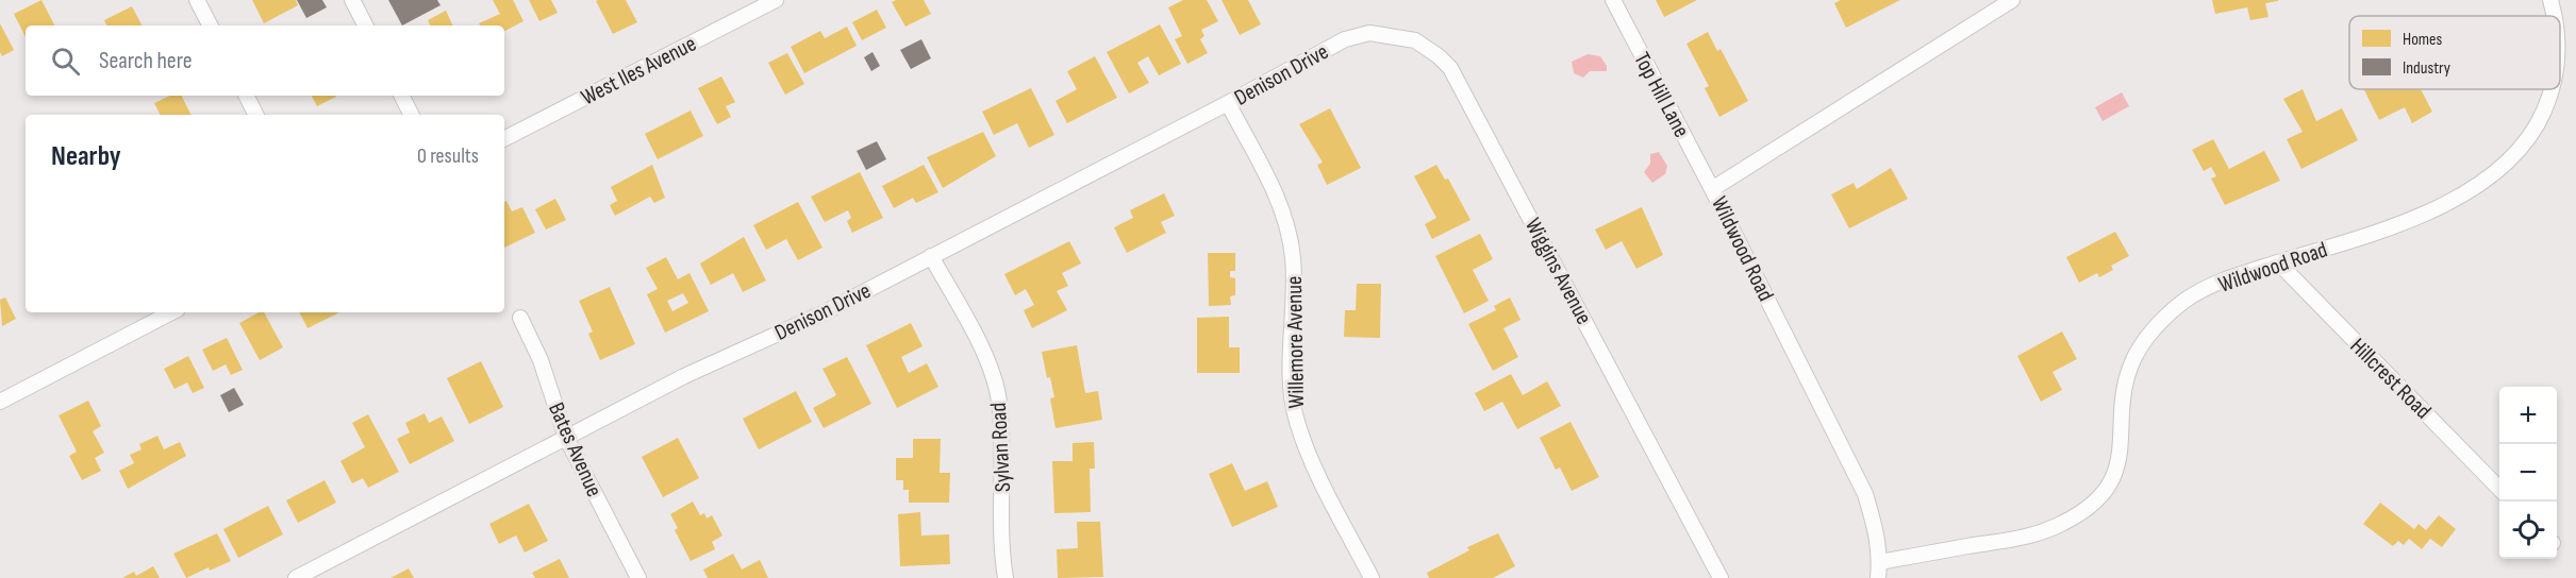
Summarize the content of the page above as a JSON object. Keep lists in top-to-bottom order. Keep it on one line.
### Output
{"streets":{"street":["West Iles Avenue","Denison Drive","Top Hill Lane","Wildwood Road","Wiggins Avenue","Willemore Avenue","Hillcrest Road","Sylvan Road","Bates Avenue"]},"crossings":[["Denison Drive","Wiggins Avenue"],["Denison Drive","Willemore Avenue"],["Denison Drive","Sylvan Road"],["Denison Drive","Bates Avenue"],["Top Hill Lane","Wildwood Road"],["Wildwood Road","Hillcrest Road"]],"legend":["Homes","Industry"],"page":{"search":"Search here","heading":["Nearby","0 results"],"map_buttons":["+","−"]}}
